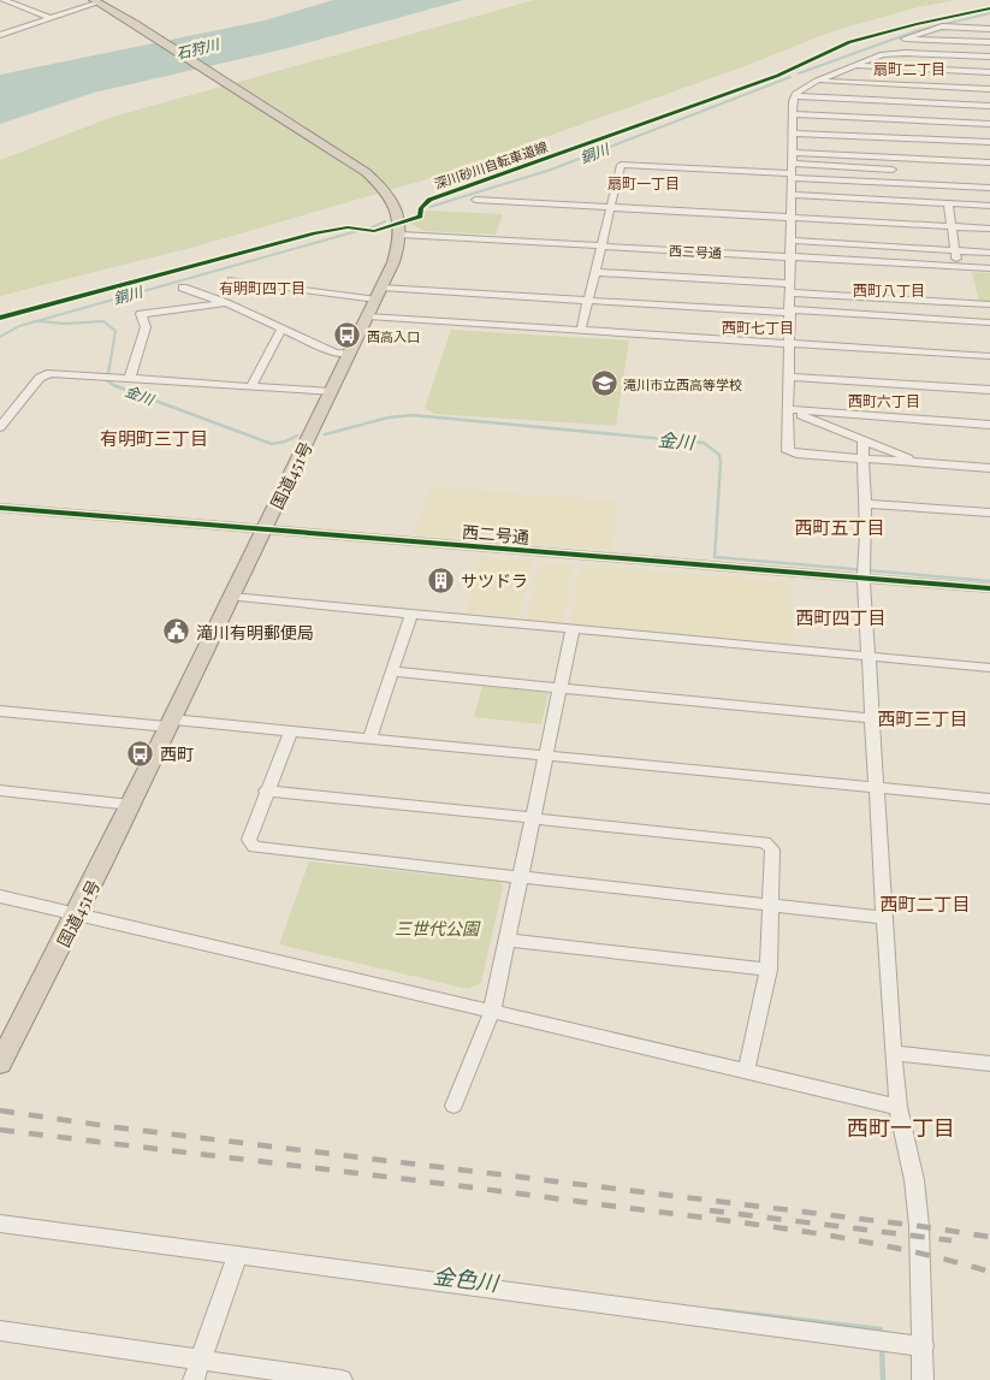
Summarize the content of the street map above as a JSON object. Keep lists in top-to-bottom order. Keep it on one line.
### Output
{"streets":{"highway":["国道451号"],"street":["西三号通","西二号通"],"cycle path":["深川砂川自転車道線"]},"crossings":[["西三号通","国道451号"],["国道451号","西二号通"]],"districts":["扇町二丁目","扇町一丁目","有明町四丁目","西町八丁目","西町七丁目","西町六丁目","有明町三丁目","西町五丁目","西町四丁目","西町三丁目","西町二丁目","西町一丁目"],"water":["石狩川","銅川","金川","金色川"],"parks":["三世代公園"],"places":{"bus stop":["西高入口","西町"],"school or university":["滝川市立西高等学校"],"building":["サツドラ"],"public building":["滝川有明郵便局"]}}
